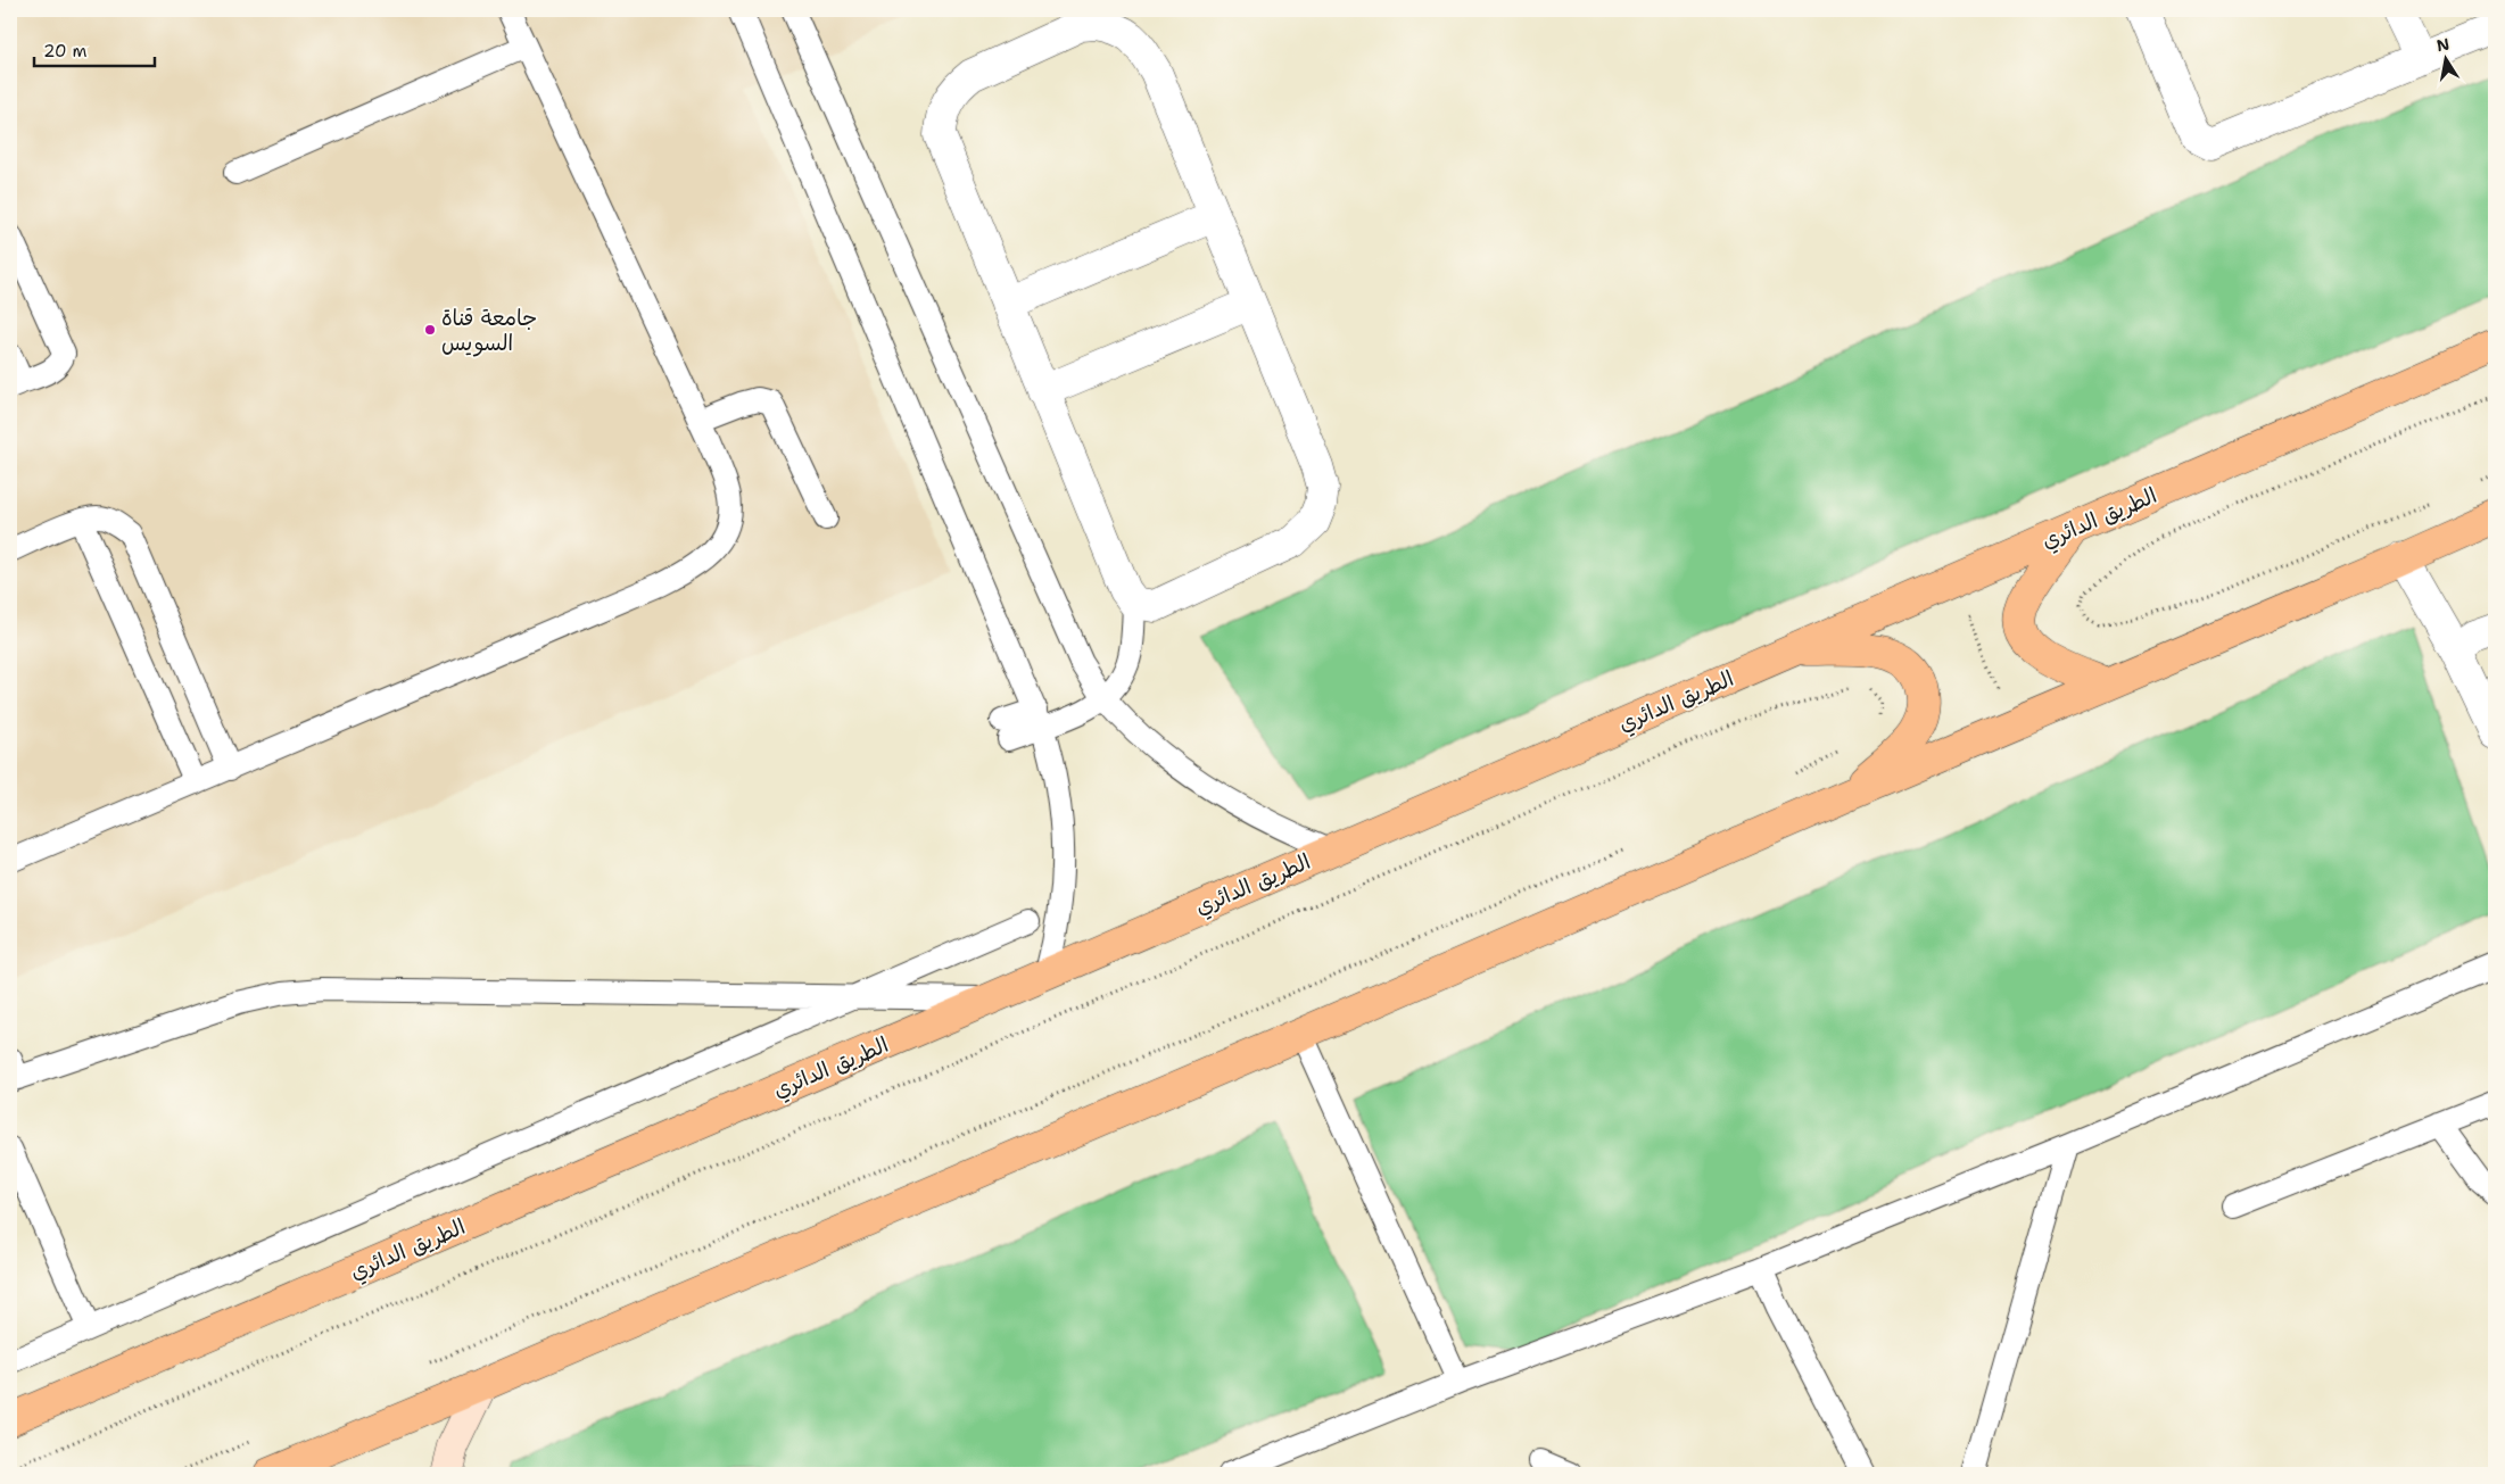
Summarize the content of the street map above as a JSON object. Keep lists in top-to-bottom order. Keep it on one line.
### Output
{"streets":{"main road":["الطريق الدائري"]},"places":["جامعة قناة السويس"],"scale_bar":"20 m","north":"top"}
